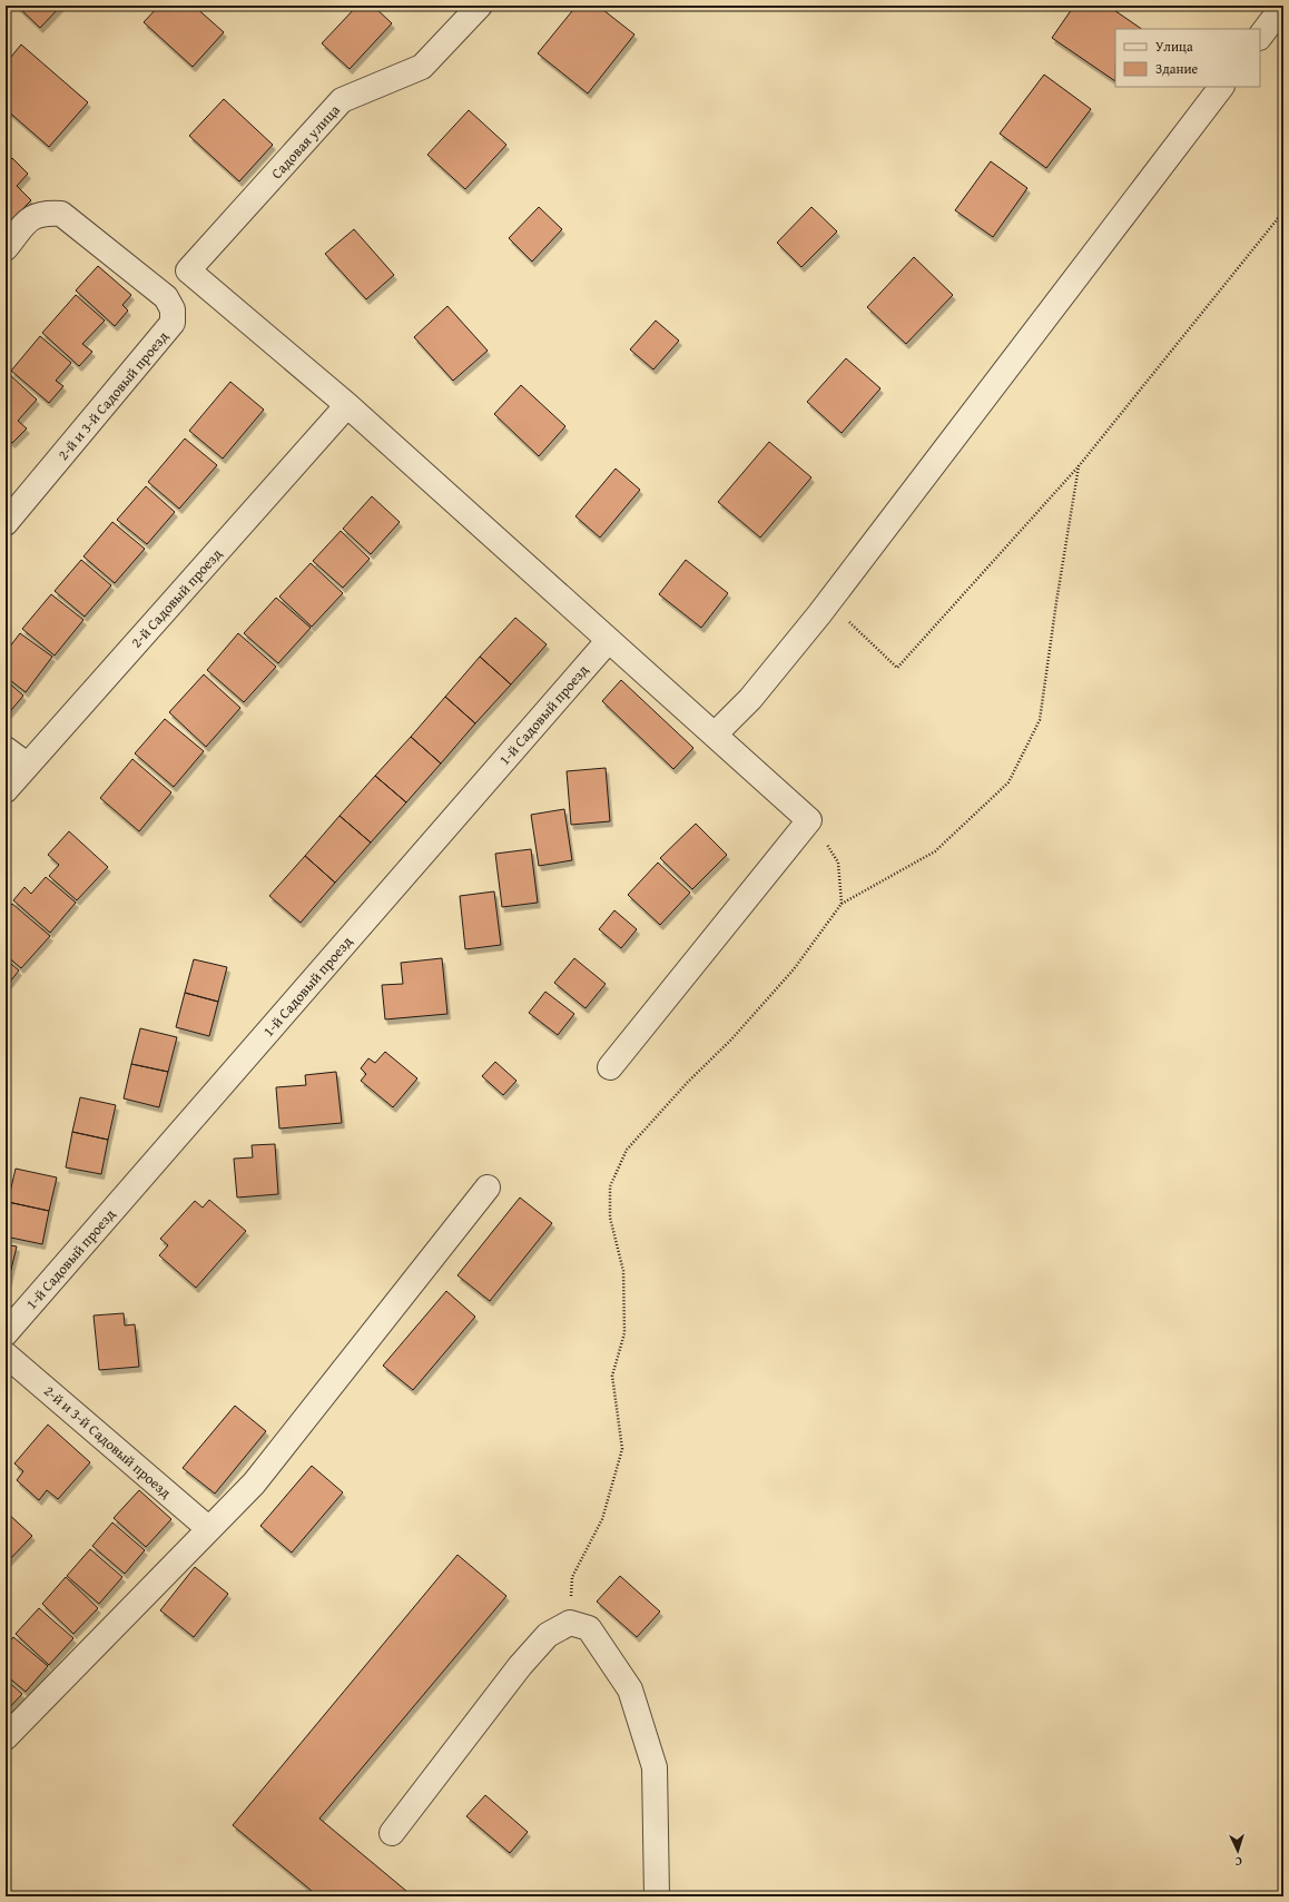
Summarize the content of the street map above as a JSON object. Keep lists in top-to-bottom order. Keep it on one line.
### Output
{"streets":{"street":["Садовая улица","2-й и 3-й Садовый проезд","2-й Садовый проезд","1-й Садовый проезд"]},"crossings":[["Садовая улица","2-й Садовый проезд"]],"legend":["Улица","Здание"],"north":"bottom"}
